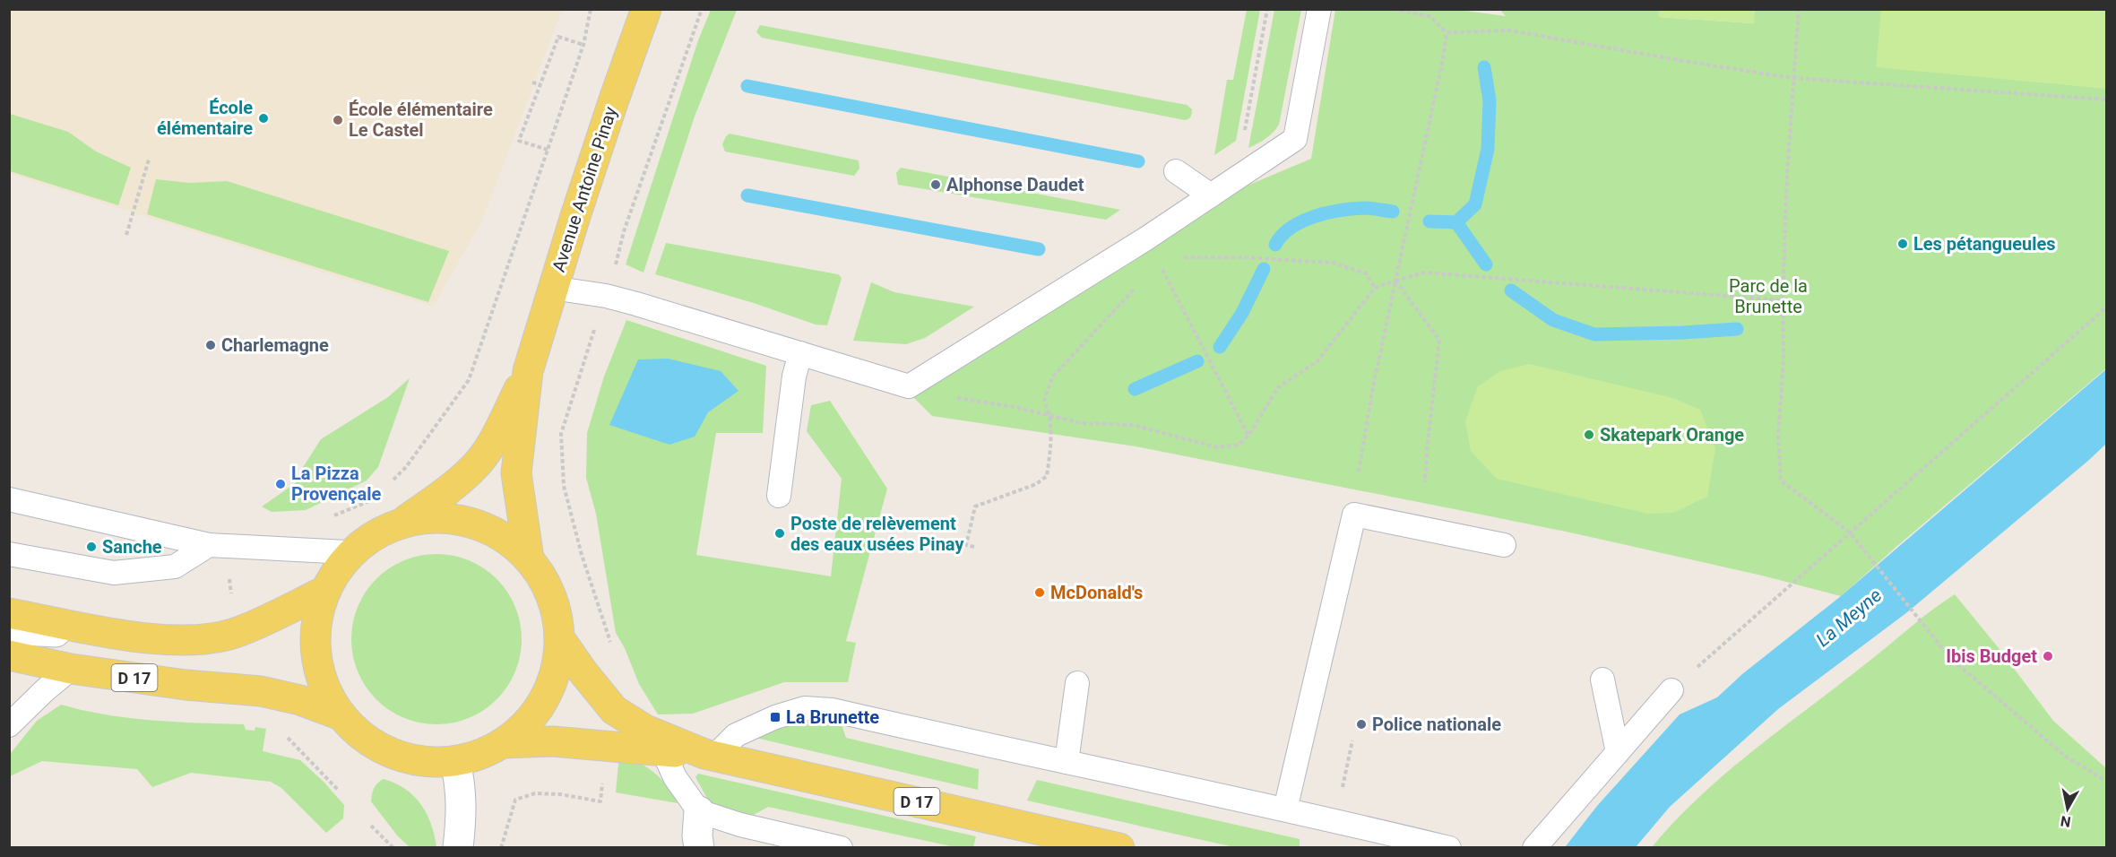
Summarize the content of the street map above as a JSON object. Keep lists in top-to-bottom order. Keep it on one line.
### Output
{"streets":{"main road":["Avenue Antoine Pinay","D 17"]},"crossings":[["Avenue Antoine Pinay","D 17"]],"water":["La Meyne"],"parks":["Parc de la Brunette"],"places":{"other":["École élémentaire","École élémentaire Le Castel","Alphonse Daudet","Les pétangueules","Charlemagne","Skatepark Orange","La Pizza Provençale","Poste de relèvement des eaux usées Pinay","Sanche","McDonald's","Ibis Budget","Police nationale"],"transit":["La Brunette"]},"north":"bottom"}
